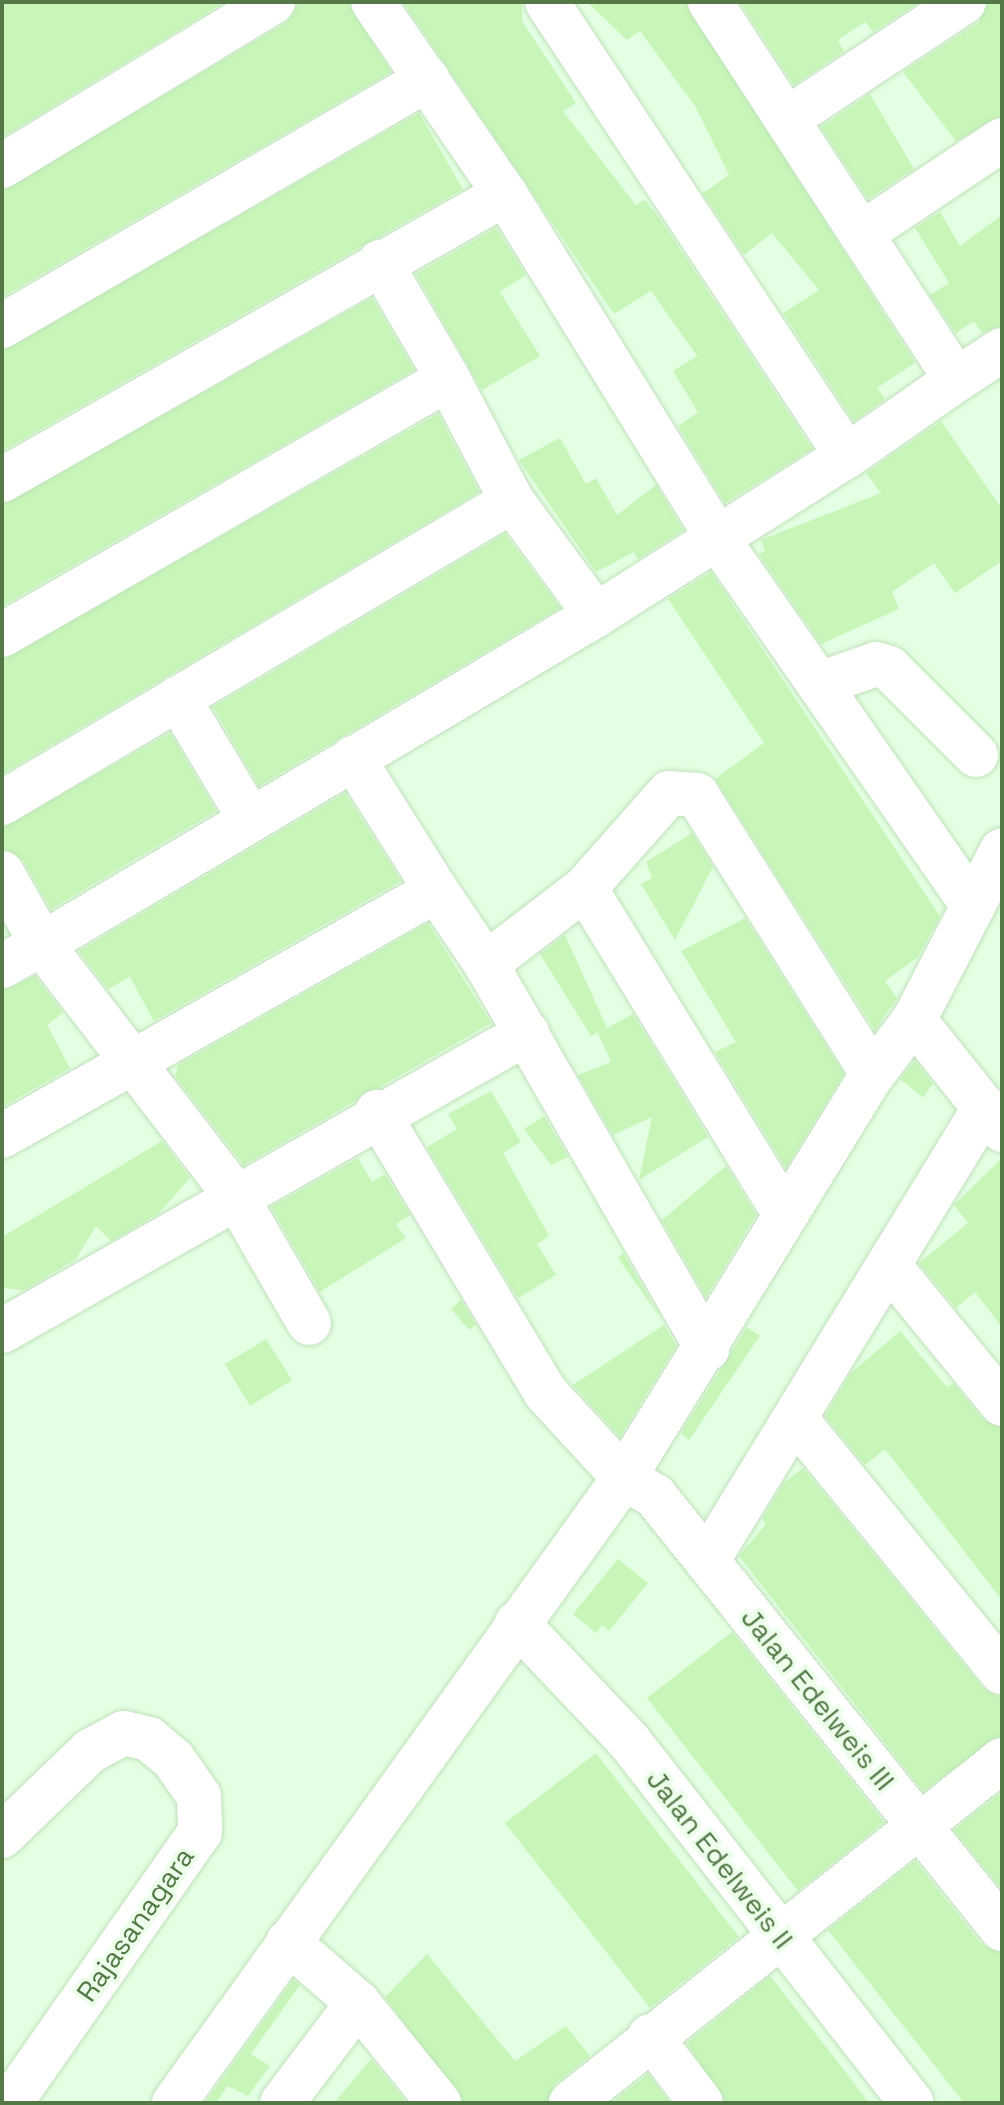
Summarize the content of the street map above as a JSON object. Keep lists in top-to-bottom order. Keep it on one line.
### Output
{"streets":{"street":["Jalan Edelweis III","Jalan Edelweis II","Rajasanagara"]}}
